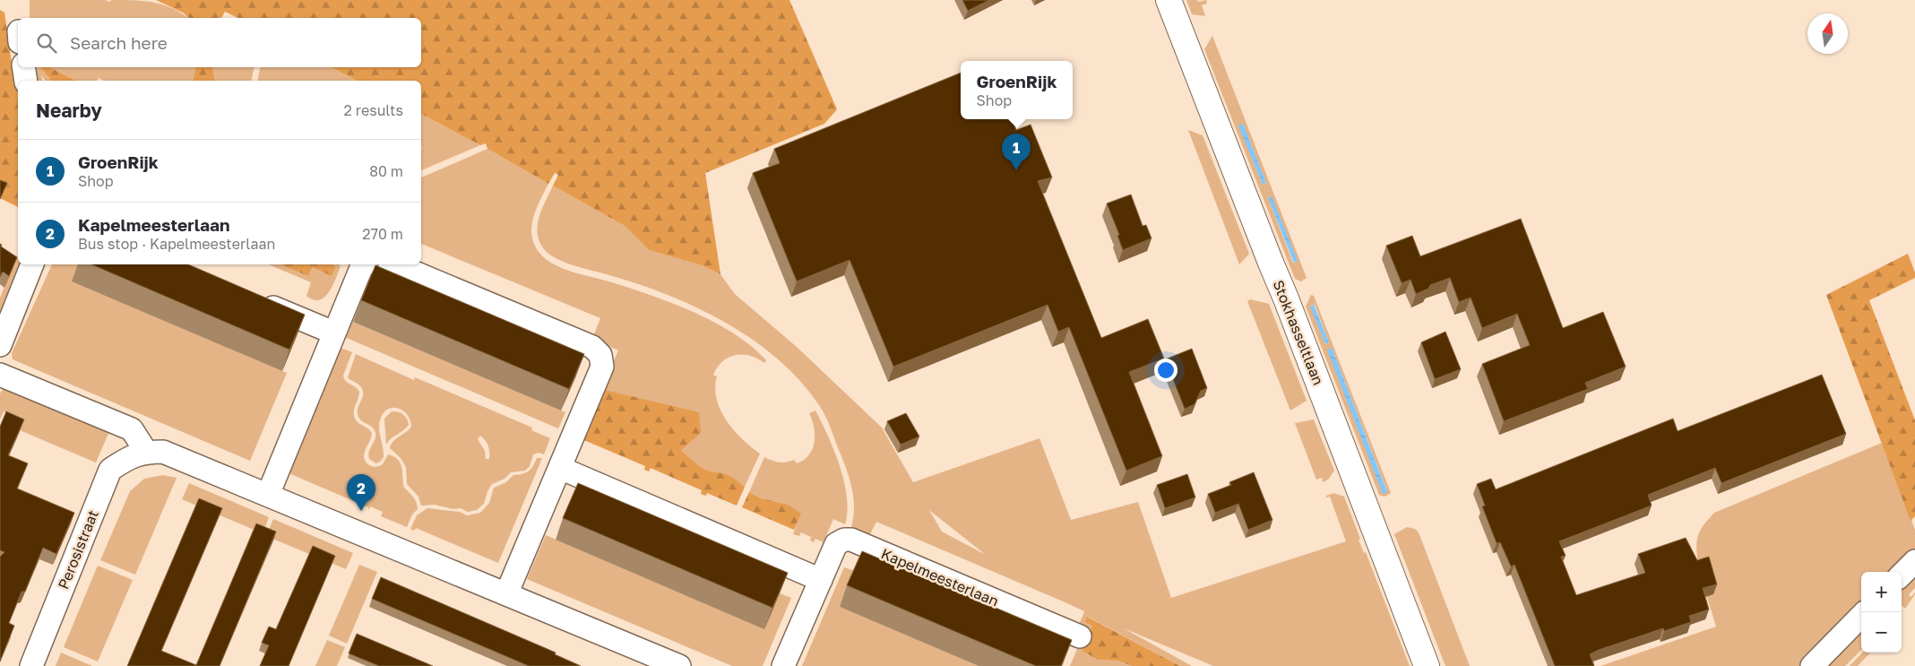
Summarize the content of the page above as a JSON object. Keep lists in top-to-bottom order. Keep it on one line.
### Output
{"streets":{"street":["Stokhasseltlaan","Perosistraat","Kapelmeesterlaan"]},"north":"top","page":{"search":"Search here","popup":["GroenRijk","Shop"],"heading":["Nearby","2 results"],"pins":["1","2"],"list":[{"mark":"1","name":"GroenRijk","note":"Shop","value":"80 m"},{"mark":"2","name":"Kapelmeesterlaan","note":"Bus stop · Kapelmeesterlaan","value":"270 m"}],"map_buttons":["+","−"]}}
